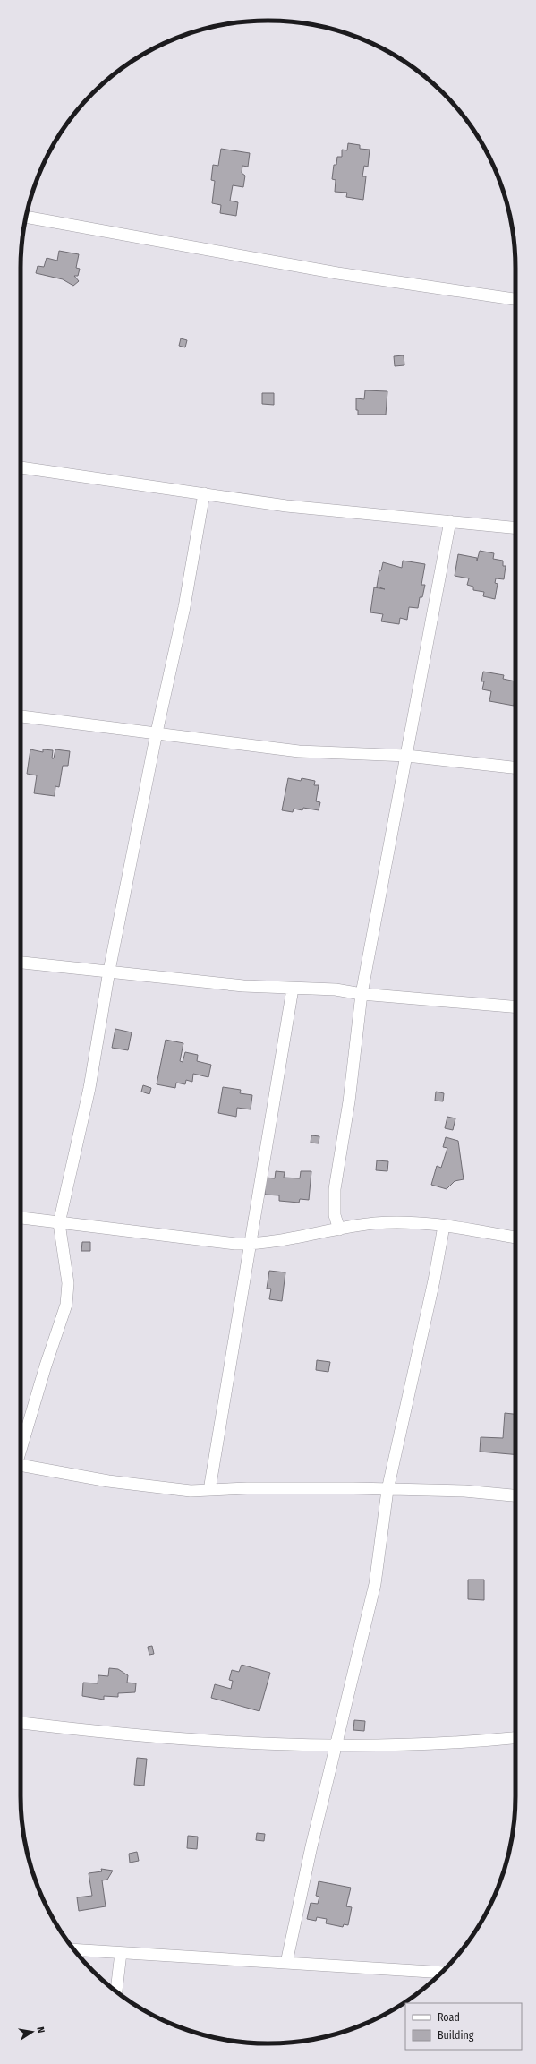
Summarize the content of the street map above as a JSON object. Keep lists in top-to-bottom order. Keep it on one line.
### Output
{"legend":["Road","Building"],"north":"right"}
